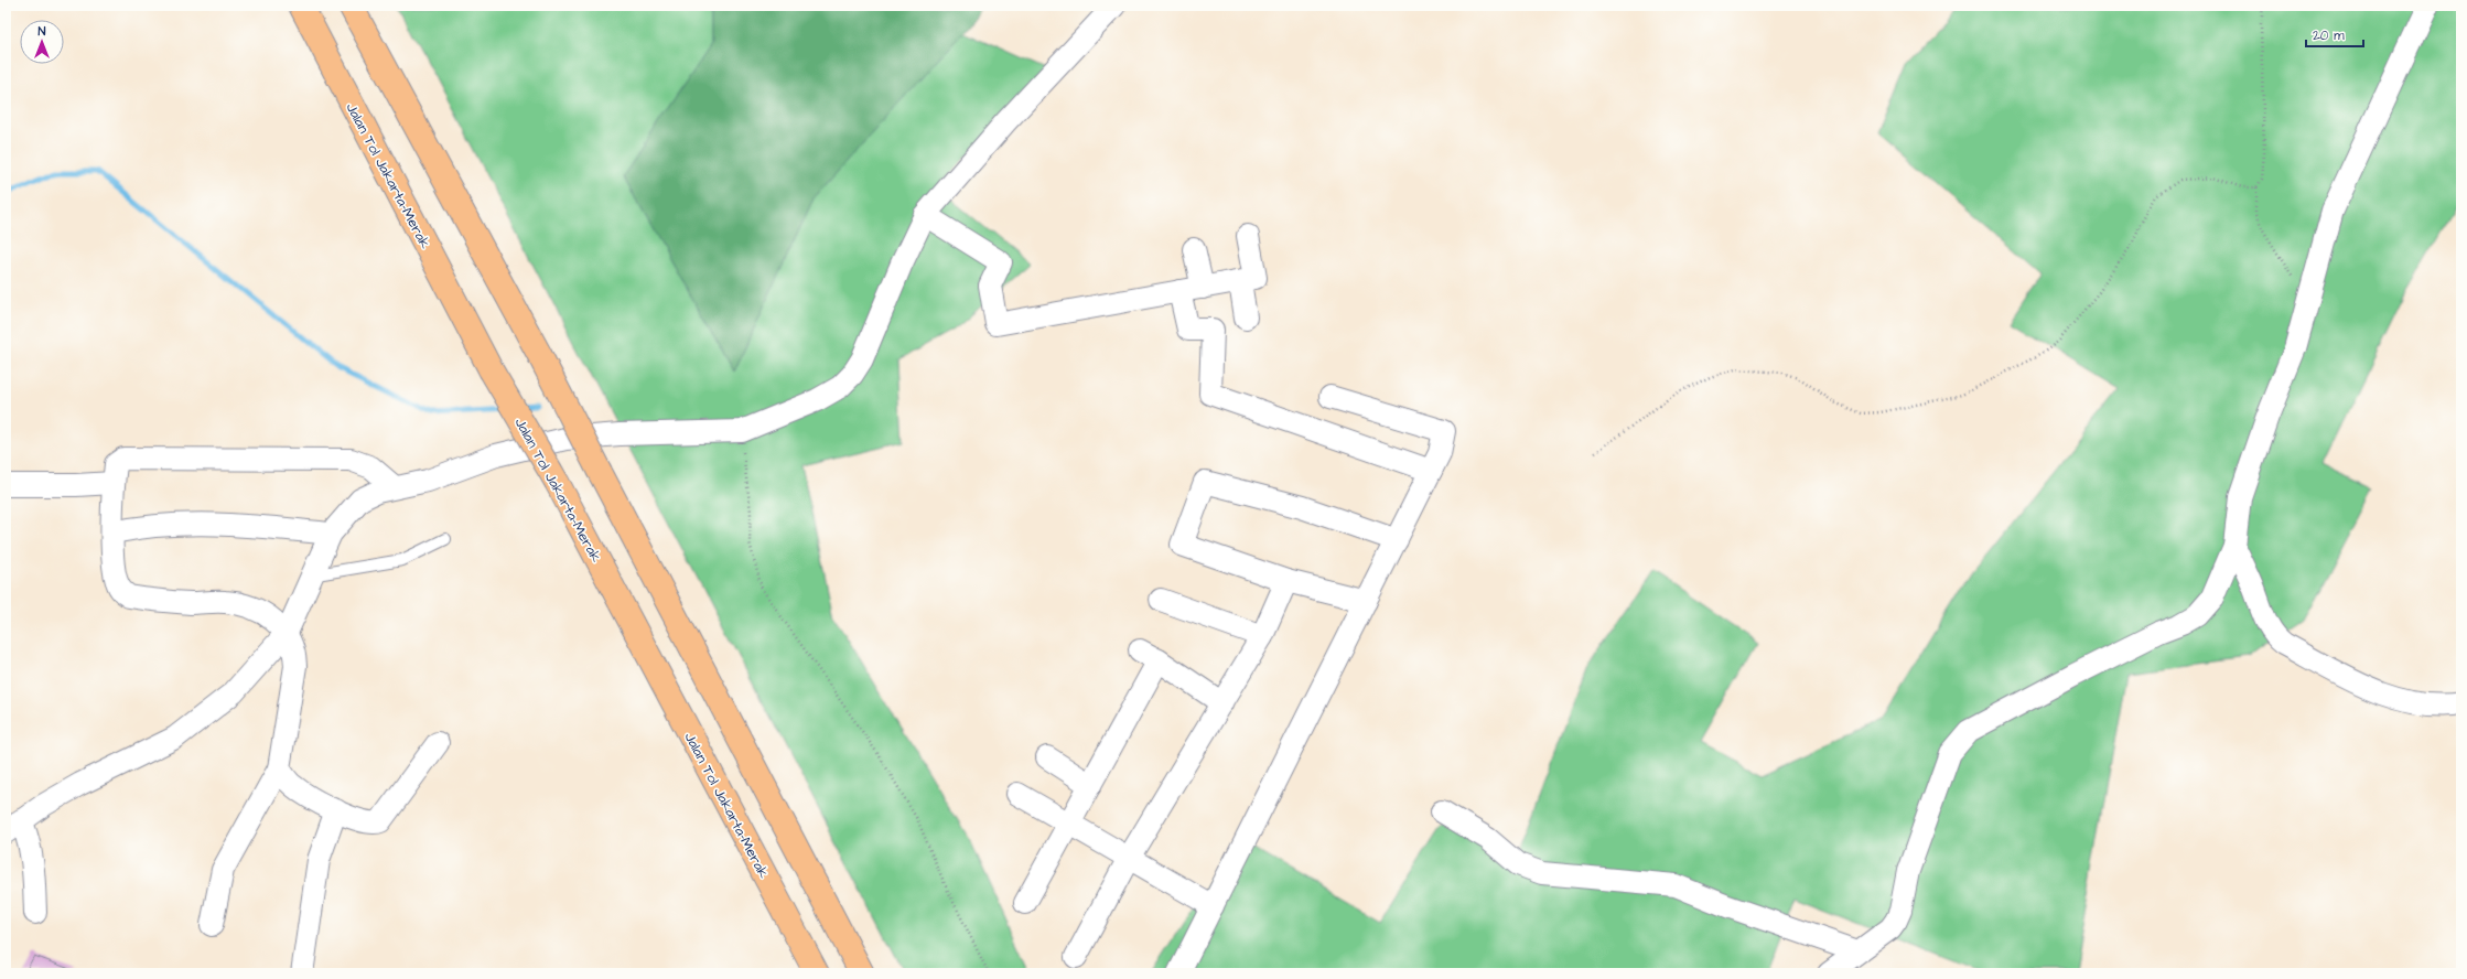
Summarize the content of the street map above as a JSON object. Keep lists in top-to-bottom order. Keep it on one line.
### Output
{"streets":{"highway":["Jalan Tol Jakarta–Merak"]},"scale_bar":"20 m","north":"top"}
